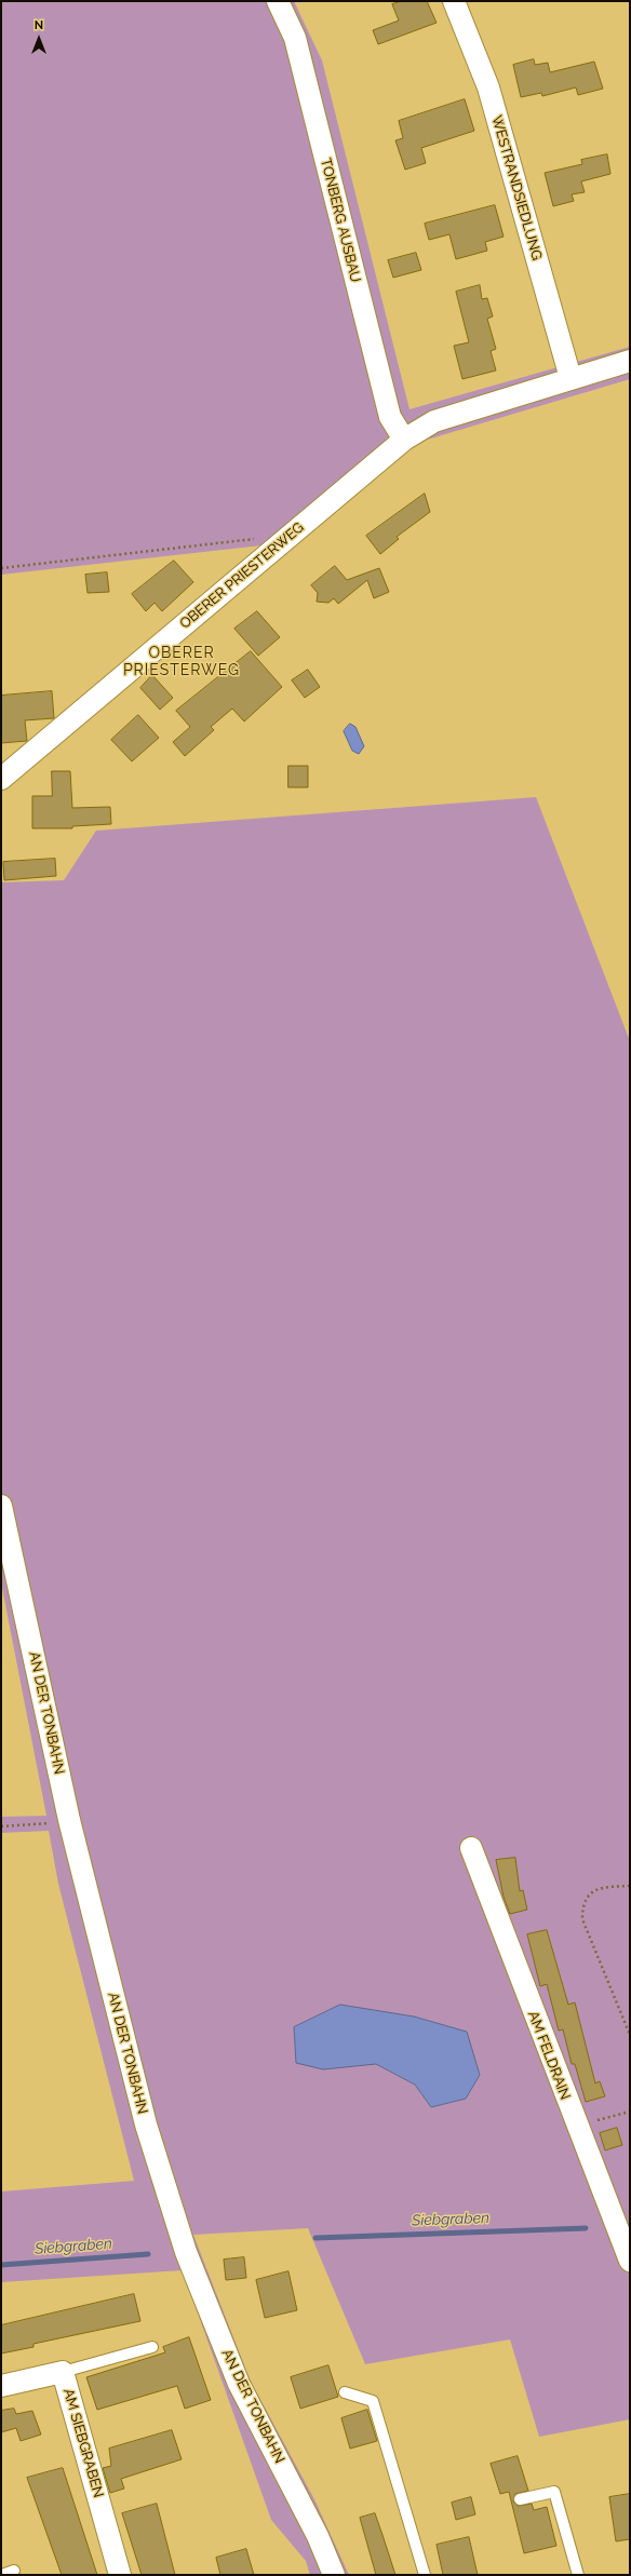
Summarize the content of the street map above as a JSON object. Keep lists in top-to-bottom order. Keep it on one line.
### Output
{"streets":{"street":["WESTRANDSIEDLUNG","TONBERG AUSBAU","OBERER PRIESTERWEG","AN DER TONBAHN","AM FELDRAIN","AM SIEBGRABEN"]},"crossings":[["TONBERG AUSBAU","OBERER PRIESTERWEG"]],"districts":["OBERER PRIESTERWEG"],"water":["Siebgraben"],"north":"top"}
